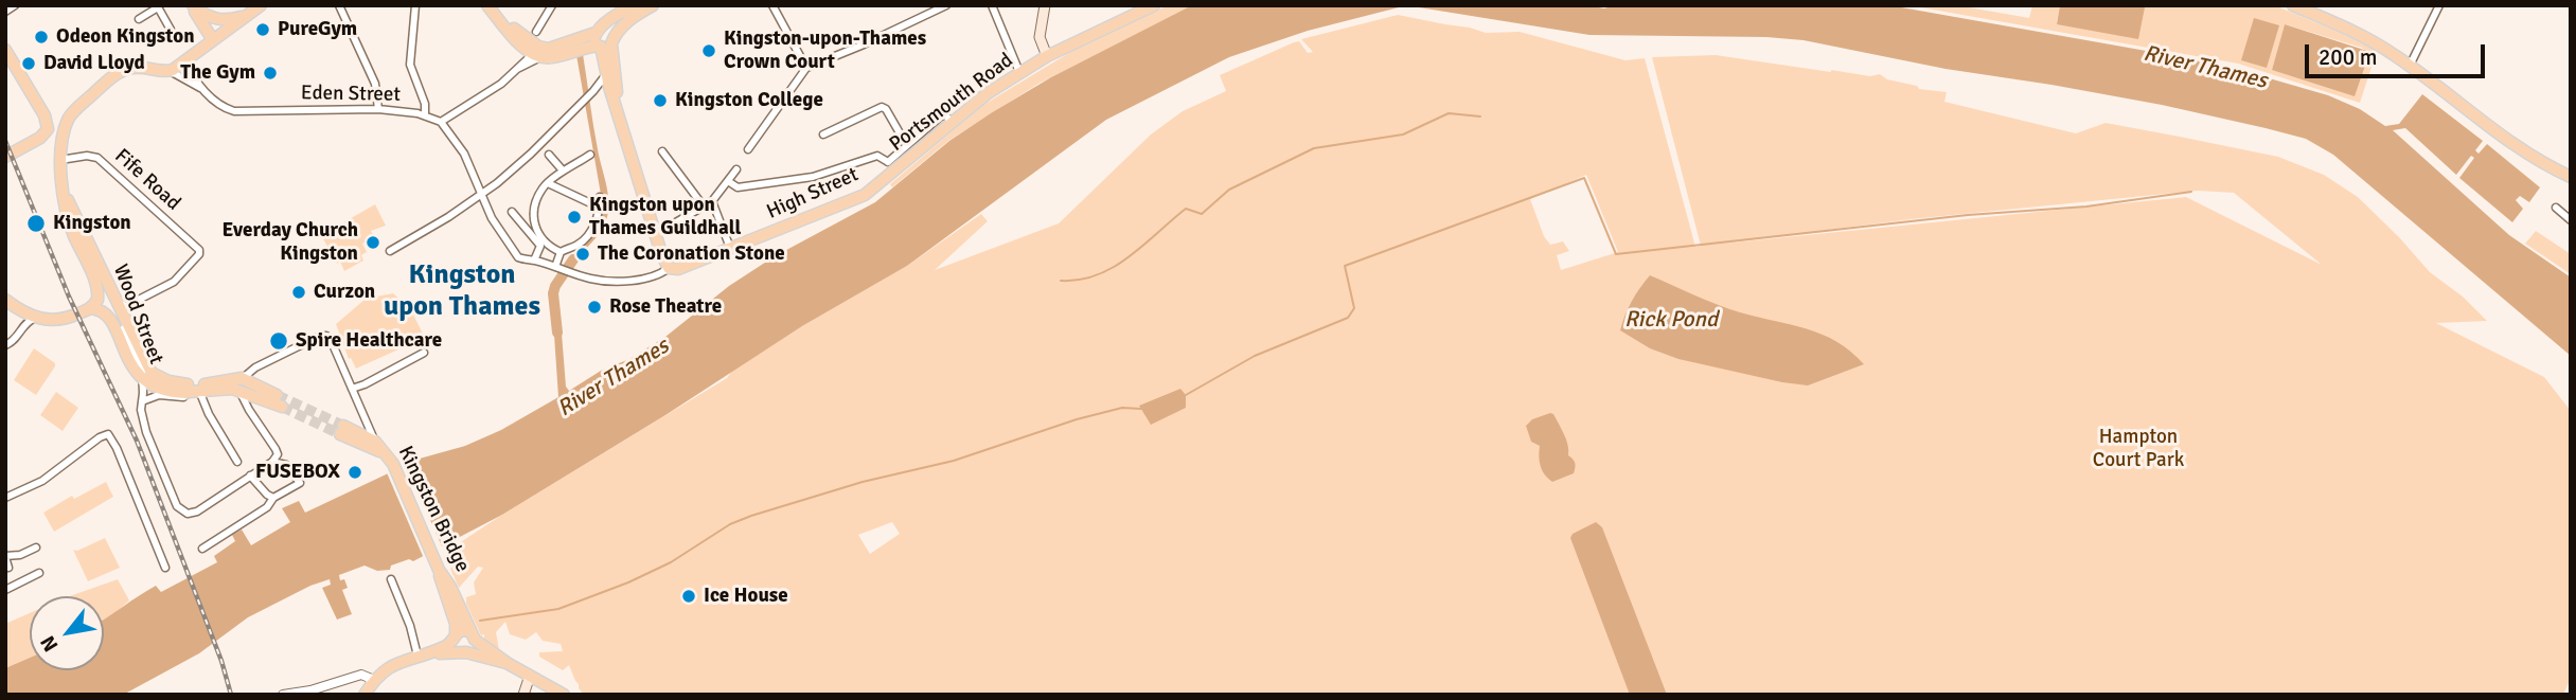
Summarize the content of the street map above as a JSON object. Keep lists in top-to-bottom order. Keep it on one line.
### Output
{"streets":{"main road":["Portsmouth Road","High Street","Wood Street","Kingston Bridge"],"street":["Eden Street","Fife Road"]},"crossings":[["Portsmouth Road","High Street"],["Fife Road","Wood Street"]],"districts":["Kingston upon Thames"],"water":["River Thames","Rick Pond"],"parks":["Hampton Court Park"],"places":["PureGym","Odeon Kingston","Kingston-upon-Thames Crown Court","David Lloyd","The Gym","Kingston College","Kingston upon Thames Guildhall","Kingston","Everday Church Kingston","The Coronation Stone","Curzon","Rose Theatre","Spire Healthcare","FUSEBOX","Ice House"],"scale_bar":"200 m","north":"bottom left"}
